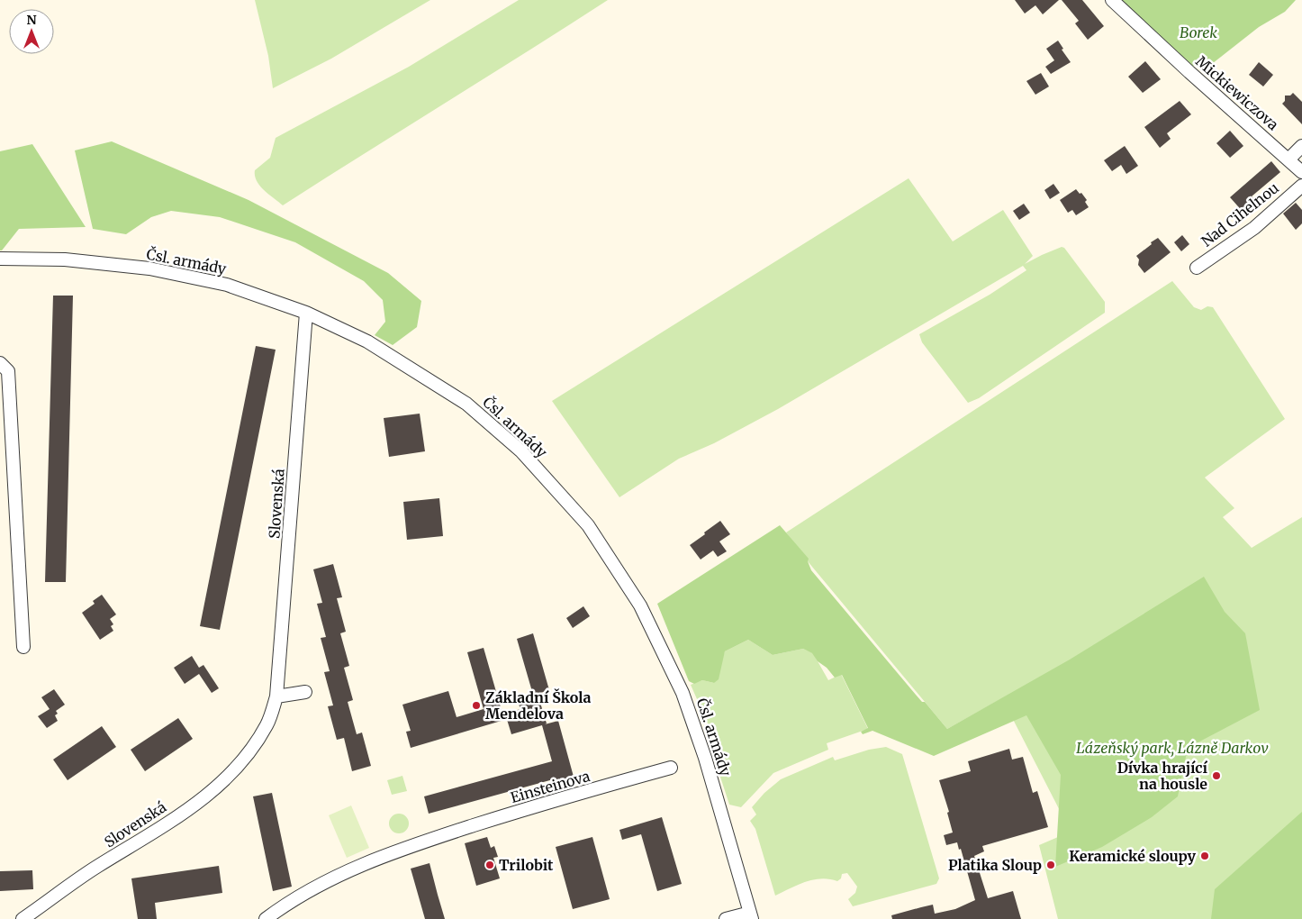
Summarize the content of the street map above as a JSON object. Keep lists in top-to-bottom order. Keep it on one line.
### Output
{"streets":{"street":["Mickiewiczova","Nad Cihelnou","Čsl. armády","Slovenská","Einsteinova"]},"crossings":[["Čsl. armády","Slovenská"]],"parks":["Borek","Lázeňský park, Lázně Darkov"],"places":["Základní Škola Mendelova","Dívka hrající na housle","Keramické sloupy","Trilobit","Platika Sloup"],"north":"top"}
